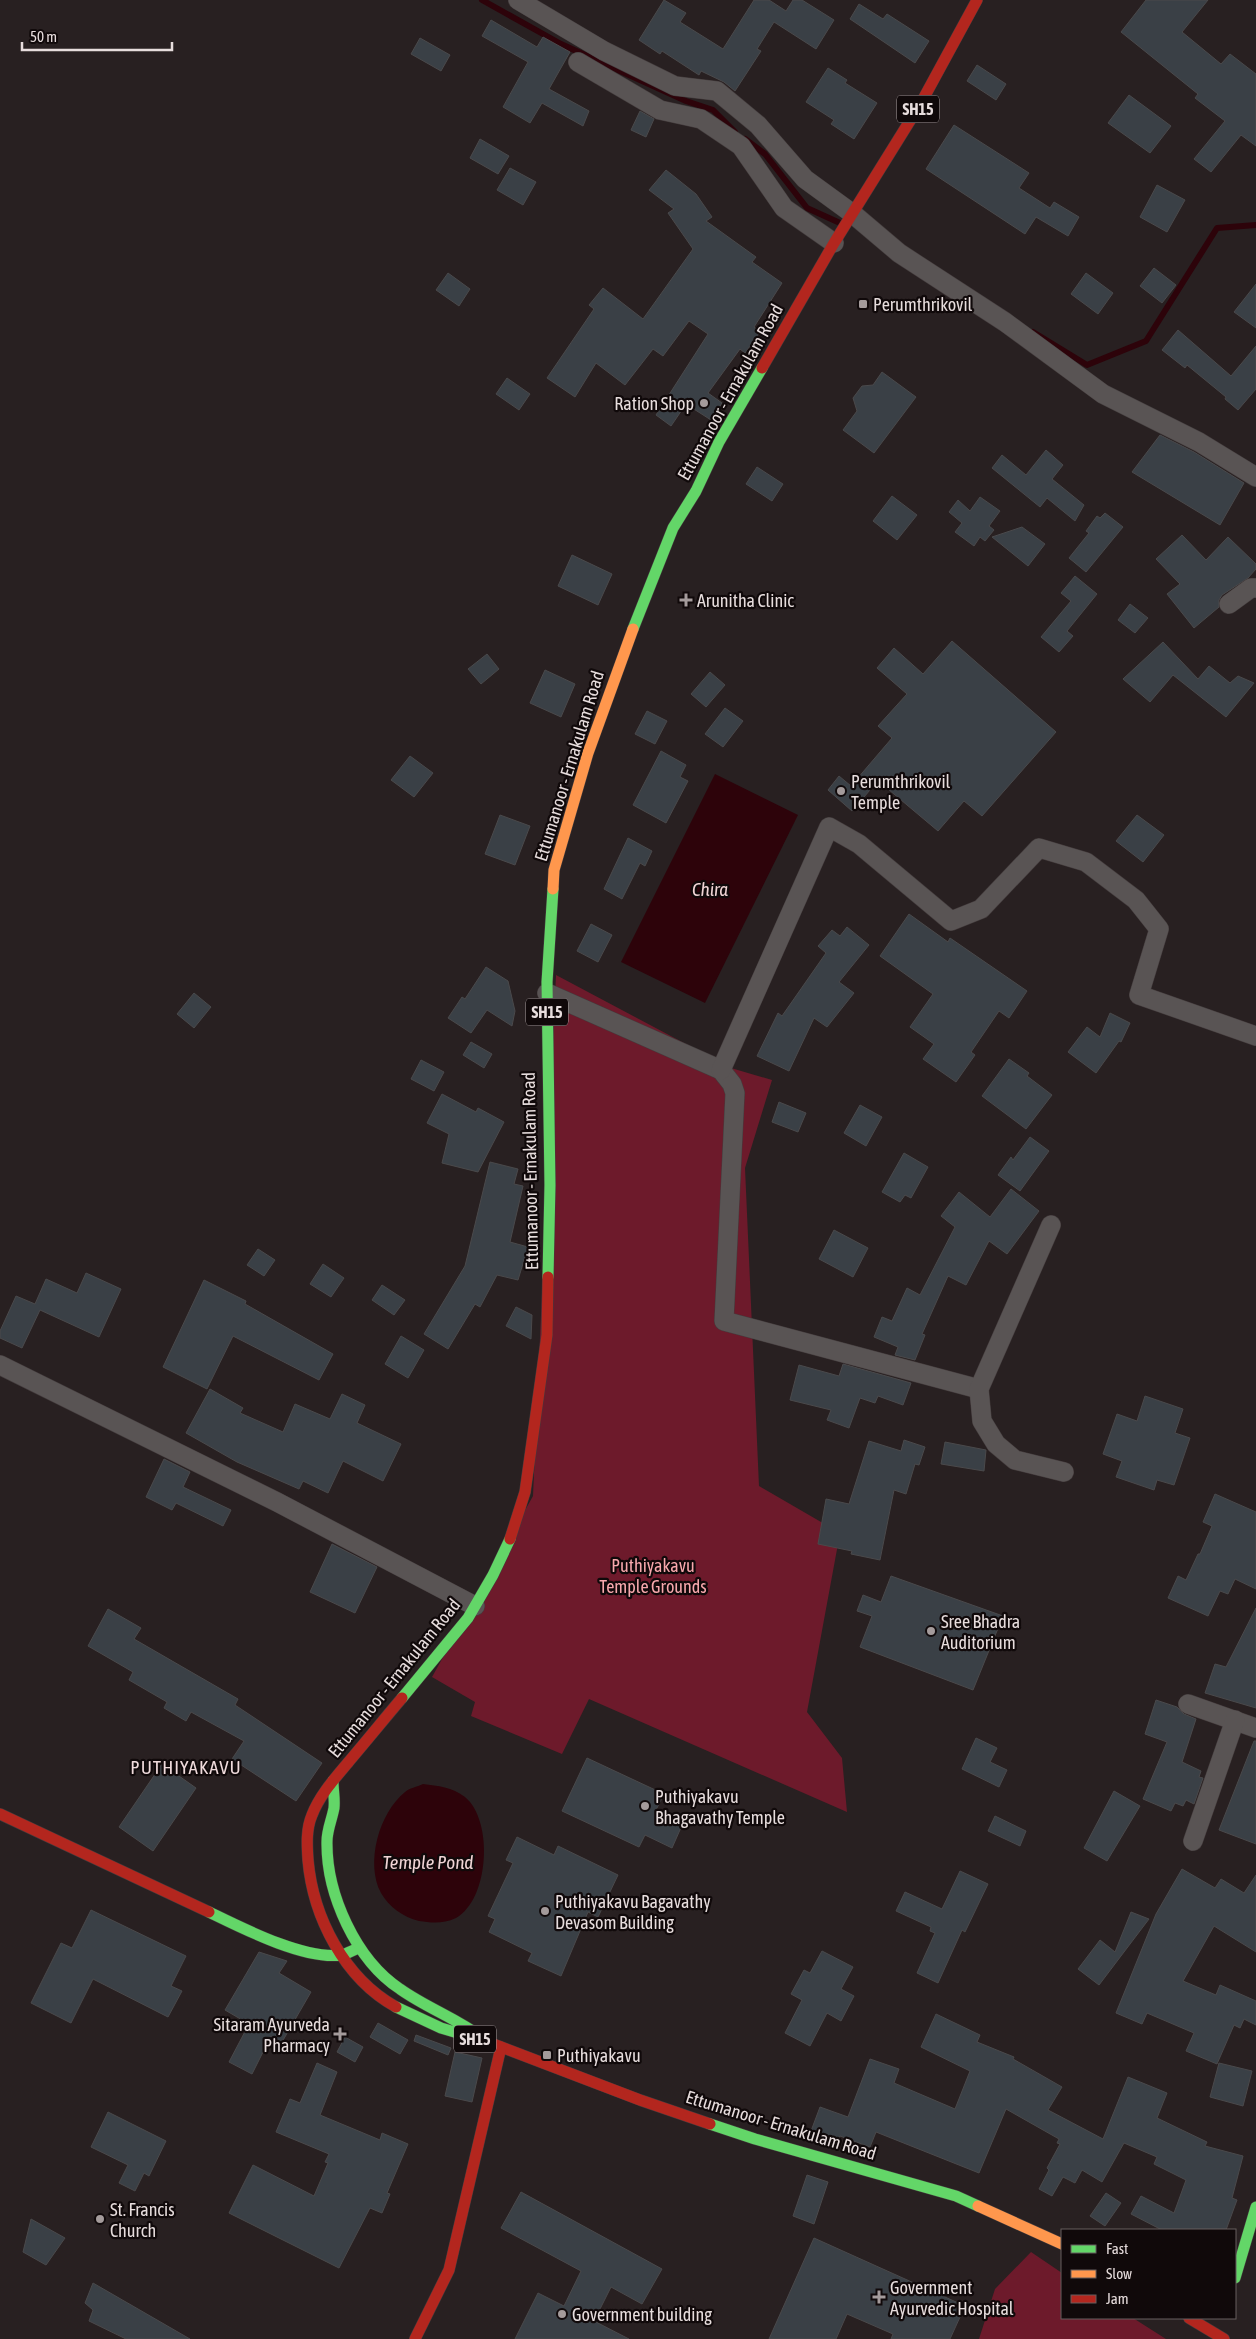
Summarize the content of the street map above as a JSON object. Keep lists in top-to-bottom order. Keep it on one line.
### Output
{"streets":{"main road":["SH15","Ettumanoor - Ernakulam Road"]},"districts":["PUTHIYAKAVU"],"water":["Chira","Temple Pond"],"parks":["Puthiyakavu Temple Grounds"],"places":{"transit":["Perumthrikovil","Puthiyakavu"],"other":["Ration Shop","Perumthrikovil Temple","Sree Bhadra Auditorium","Puthiyakavu Bhagavathy Temple","Puthiyakavu Bagavathy Devasom Building","St. Francis Church","Government building"],"health":["Arunitha Clinic","Sitaram Ayurveda Pharmacy","Government Ayurvedic Hospital"]},"legend":["Fast","Slow","Jam"],"scale_bar":"50 m"}
